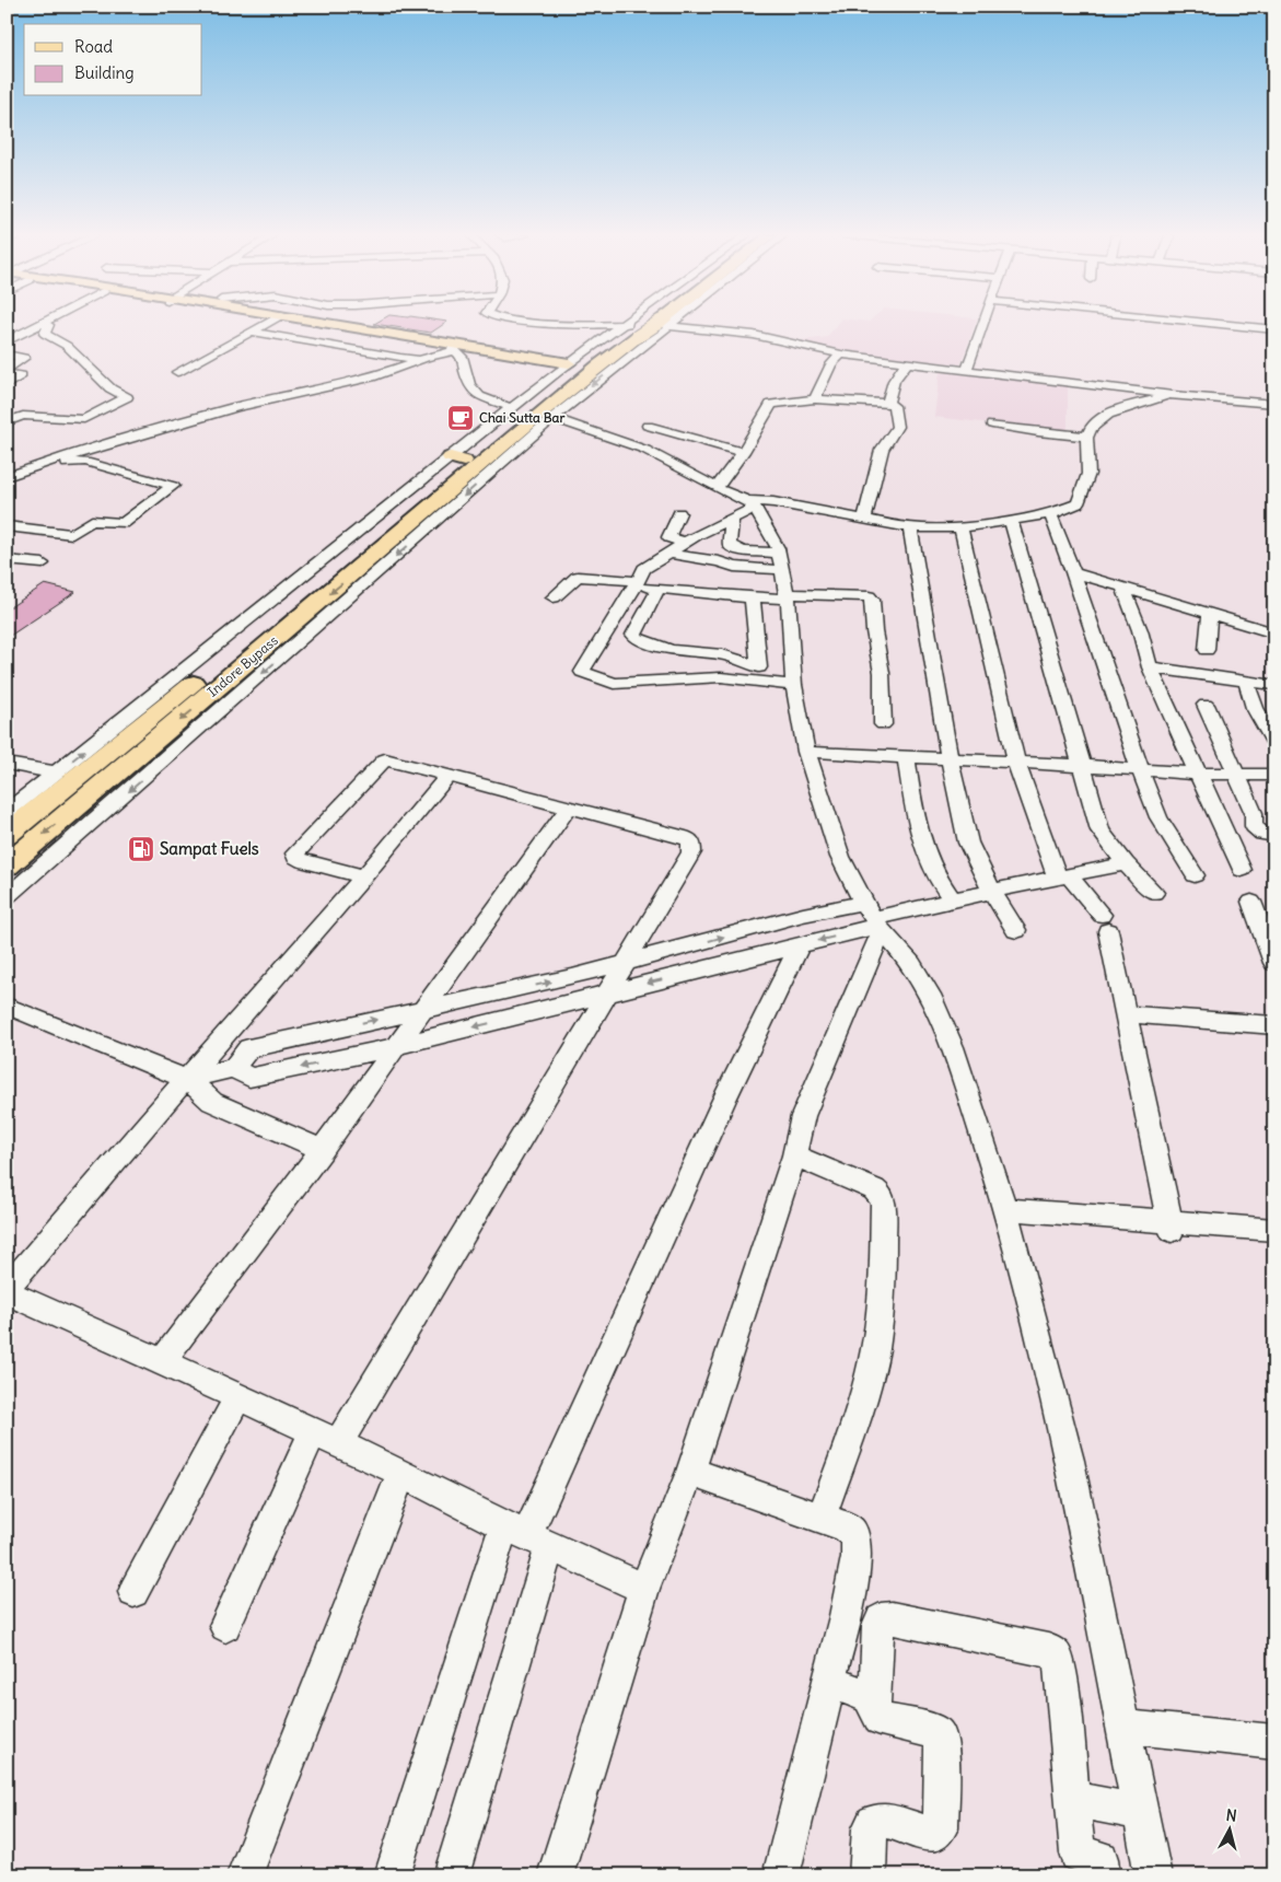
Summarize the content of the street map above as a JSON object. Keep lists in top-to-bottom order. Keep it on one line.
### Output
{"streets":{"highway":["Indore Bypass"]},"places":{"cafe":["Chai Sutta Bar"],"fuel station":["Sampat Fuels"]},"legend":["Road","Building"],"north":"top"}
